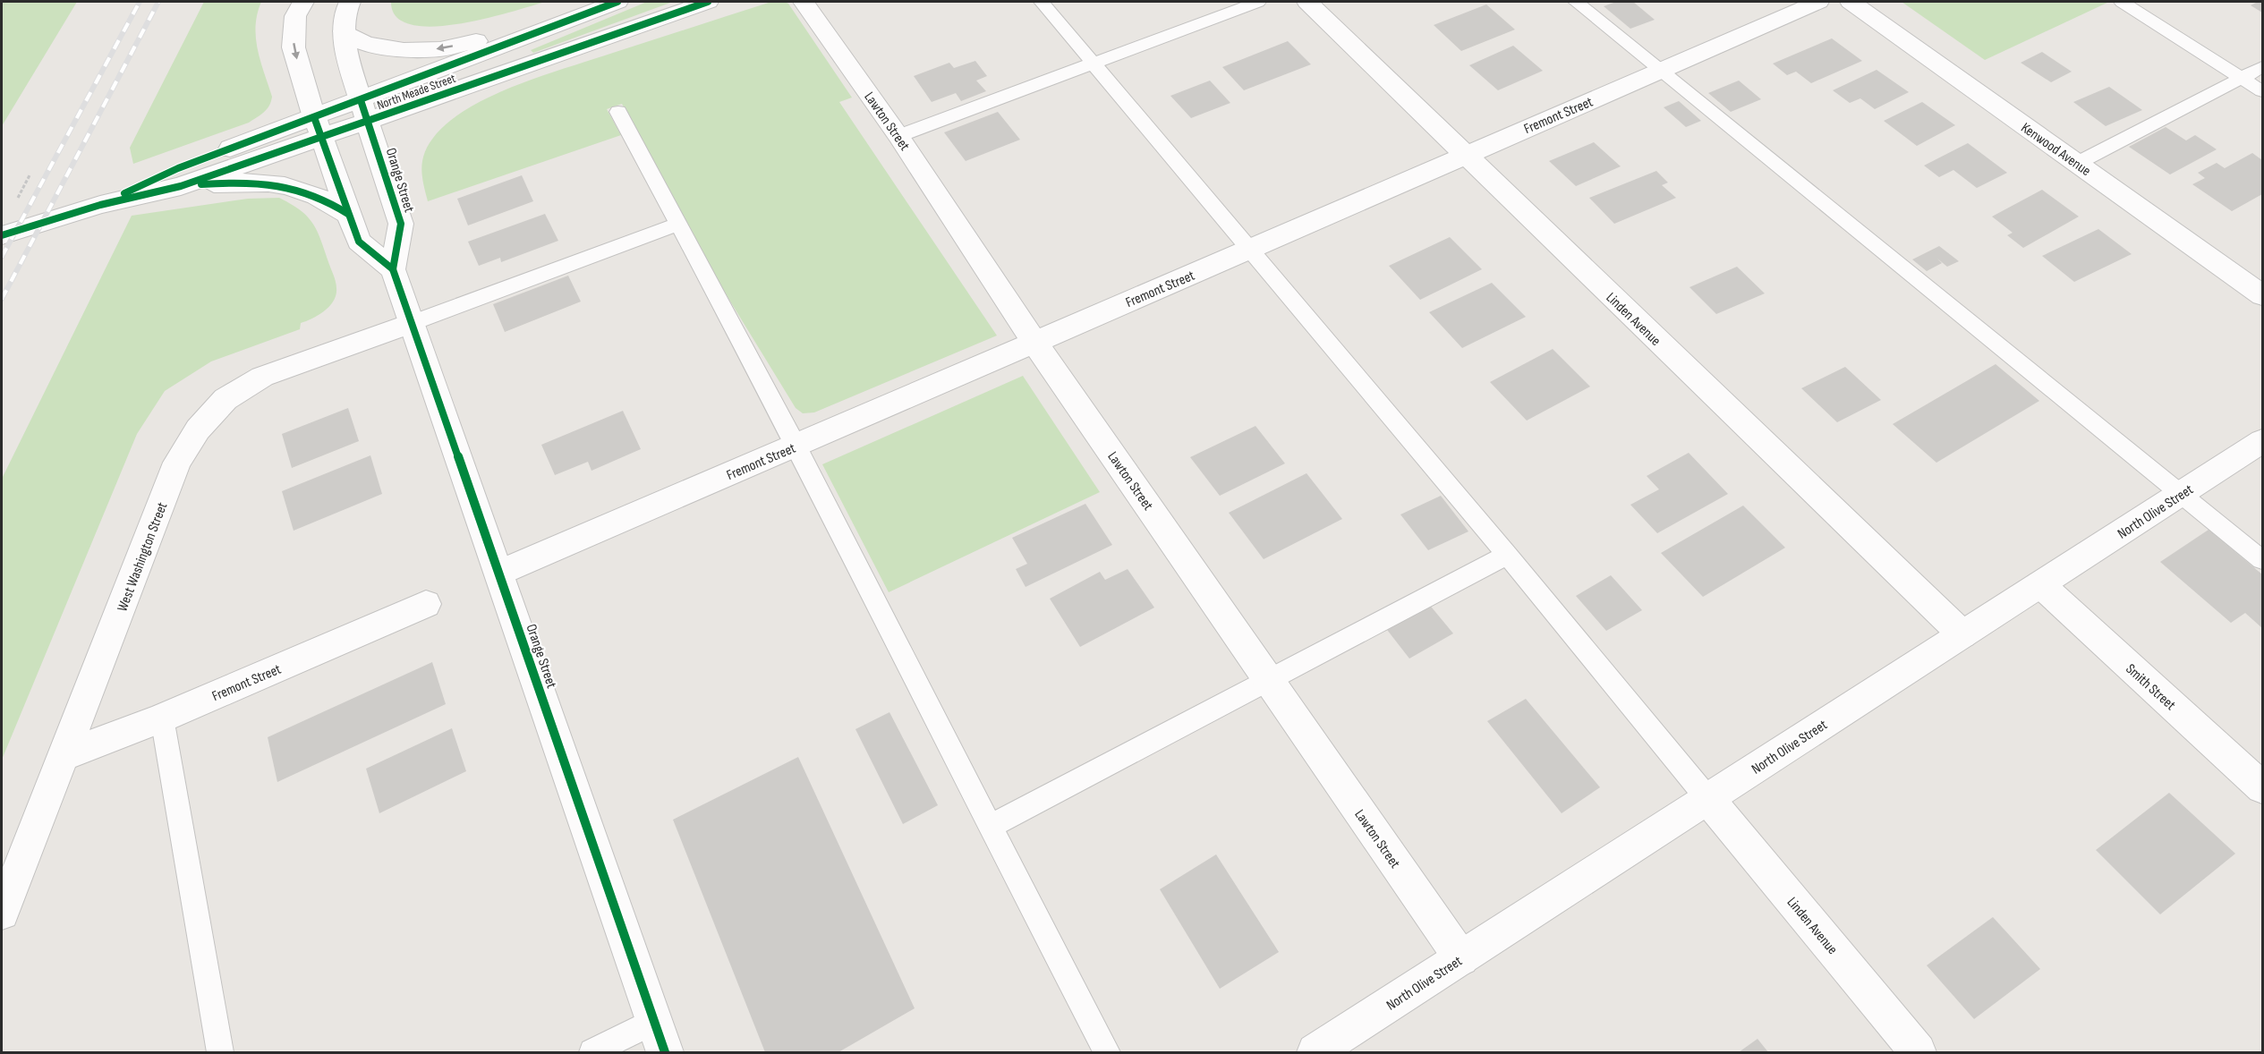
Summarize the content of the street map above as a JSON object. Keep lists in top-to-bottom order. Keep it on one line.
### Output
{"streets":{"street":["North Meade Street","Fremont Street","Lawton Street","Kenwood Avenue","Orange Street","Linden Avenue","North Olive Street","West Washington Street","Smith Street"]},"crossings":[["North Meade Street","Orange Street"],["Fremont Street","Lawton Street"],["Fremont Street","Orange Street"],["Fremont Street","Linden Avenue"],["Fremont Street","West Washington Street"],["Lawton Street","North Olive Street"],["Orange Street","West Washington Street"],["Linden Avenue","North Olive Street"],["North Olive Street","Smith Street"]]}
